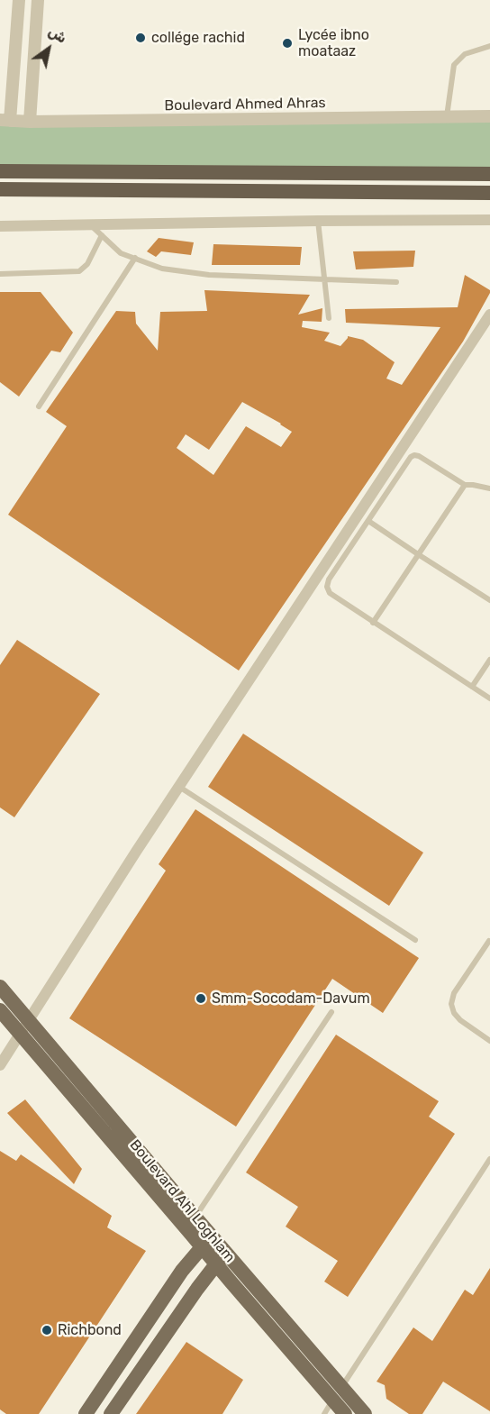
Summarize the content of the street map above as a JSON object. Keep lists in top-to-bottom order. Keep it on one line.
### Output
{"streets":{"main road":["Boulevard Ahl Loghlam"],"street":["Boulevard Ahmed Ahras"]},"places":["collége rachid","Lycée ibno moataaz","Smm-Socodam-Davum","Richbond"],"north":"top right"}
